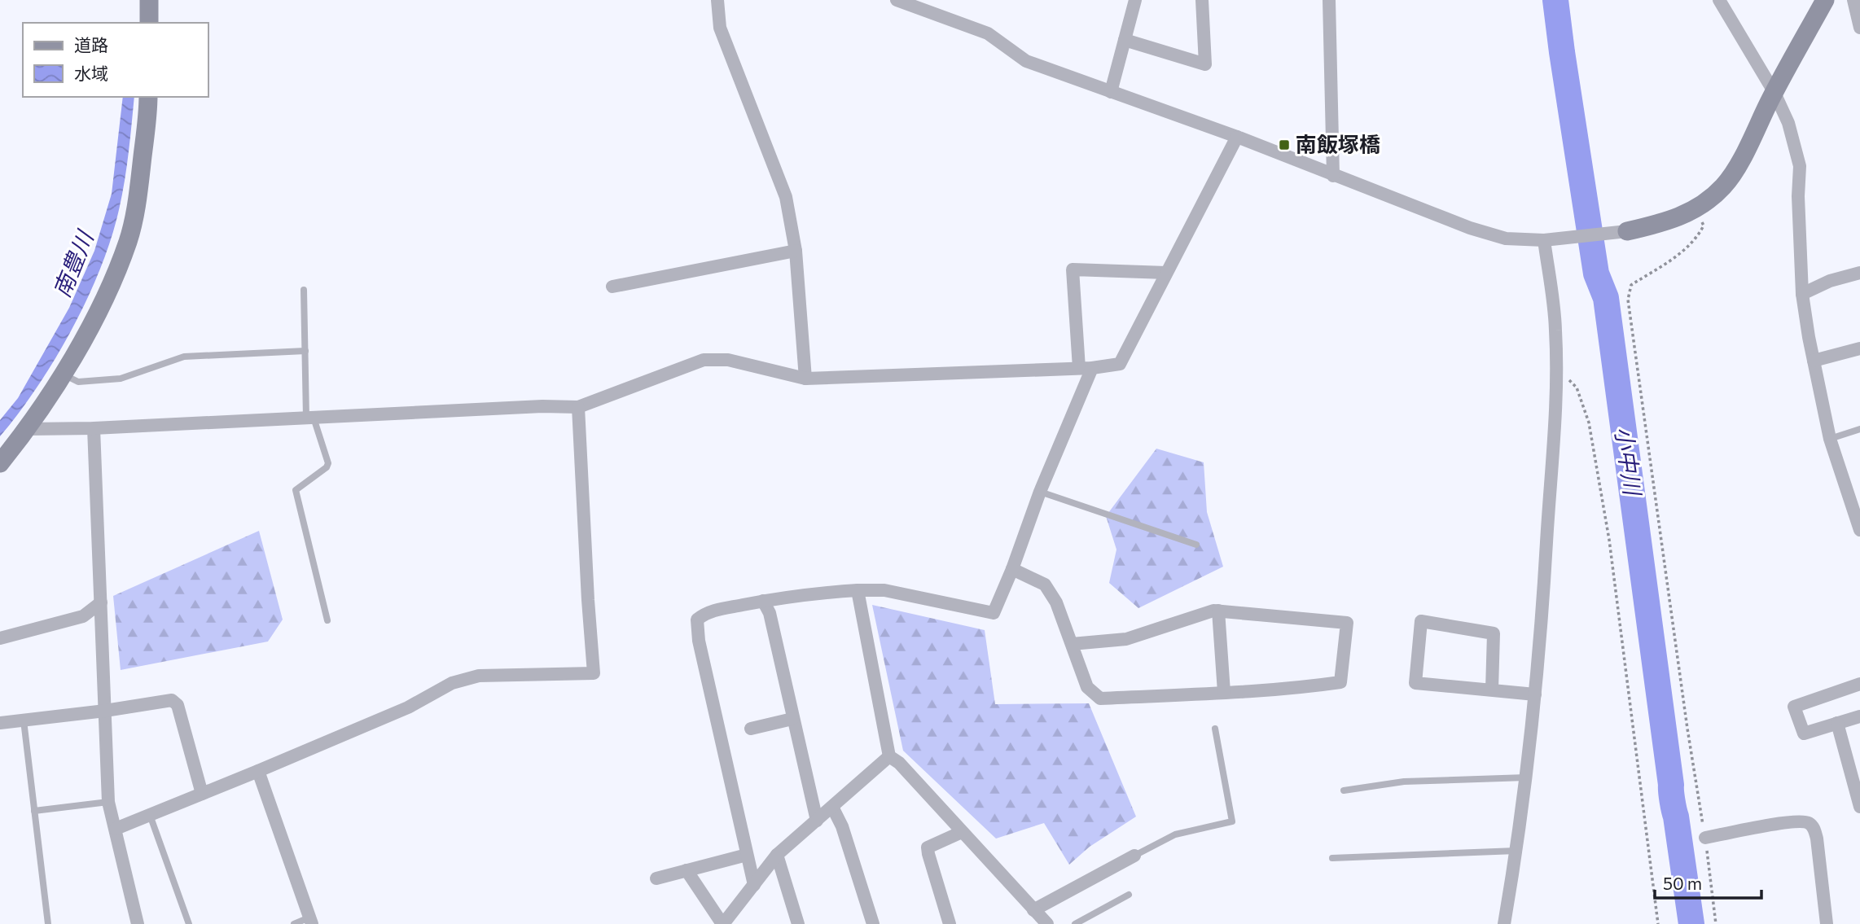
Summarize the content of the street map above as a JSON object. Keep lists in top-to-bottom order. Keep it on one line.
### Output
{"water":["南豊川","小中川"],"places":{"transit":["南飯塚橋"]},"legend":["道路","水域"],"scale_bar":"50 m"}
